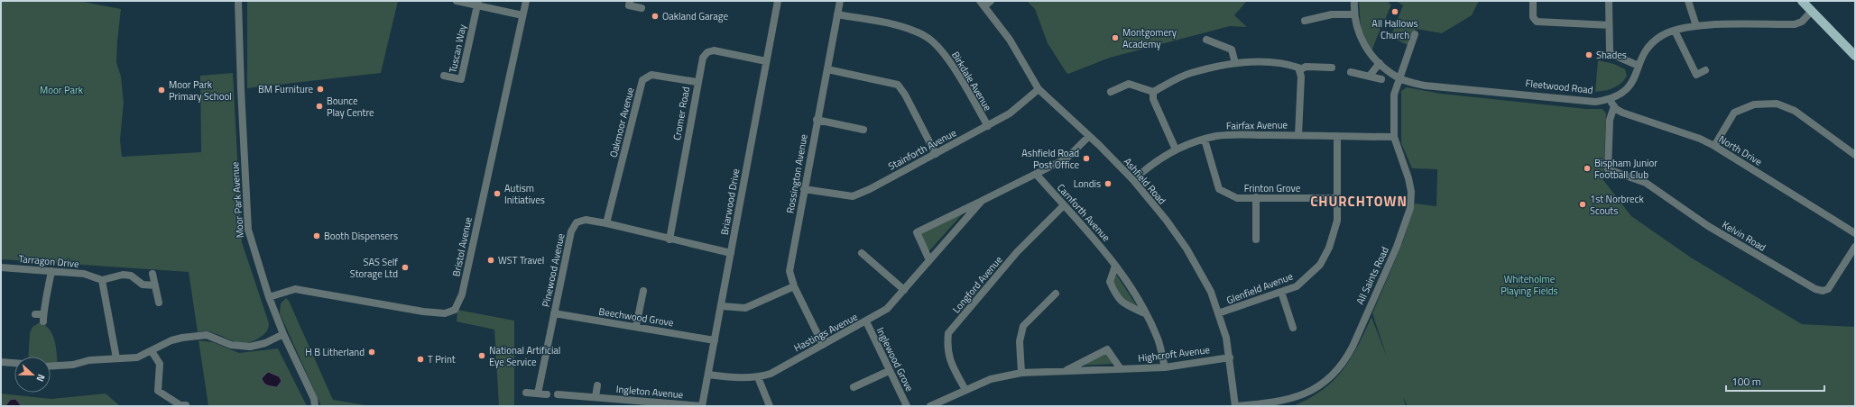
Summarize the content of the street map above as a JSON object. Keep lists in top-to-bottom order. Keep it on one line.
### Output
{"streets":{"street":["Tuscan Way","Birkdale Avenue","Fleetwood Road","Cromer Road","Oakmoor Avenue","Fairfax Avenue","Stainforth Avenue","North Drive","Rossington Avenue","Ashfield Road","Frinton Grove","Moor Park Avenue","Briarwood Drive","Carnforth Avenue","Kelvin Road","Bristol Avenue","Tarragon Drive","Pinewood Avenue","All Saints Road","Longford Avenue","Glenfield Avenue","Beechwood Grove","Hastings Avenue","Highcroft Avenue","Inglewood Grove","Ingleton Avenue"]},"crossings":[["Birkdale Avenue","Stainforth Avenue"],["Birkdale Avenue","Rossington Avenue"],["Fleetwood Road","North Drive"],["Fleetwood Road","All Saints Road"],["Cromer Road","Oakmoor Avenue"],["Cromer Road","Briarwood Drive"],["Cromer Road","Pinewood Avenue"],["Oakmoor Avenue","Pinewood Avenue"],["Fairfax Avenue","Ashfield Road"],["Fairfax Avenue","Frinton Grove"],["Fairfax Avenue","All Saints Road"],["Fairfax Avenue","Glenfield Avenue"],["Stainforth Avenue","Rossington Avenue"],["Stainforth Avenue","Ashfield Road"],["North Drive","Kelvin Road"],["Rossington Avenue","Hastings Avenue"],["Ashfield Road","All Saints Road"],["Ashfield Road","Glenfield Avenue"],["Ashfield Road","Hastings Avenue"],["Ashfield Road","Highcroft Avenue"],["Frinton Grove","Glenfield Avenue"],["Moor Park Avenue","Bristol Avenue"],["Briarwood Drive","Pinewood Avenue"],["Briarwood Drive","Beechwood Grove"],["Briarwood Drive","Hastings Avenue"],["Briarwood Drive","Ingleton Avenue"],["Carnforth Avenue","Longford Avenue"],["Carnforth Avenue","Hastings Avenue"],["Carnforth Avenue","Highcroft Avenue"],["Pinewood Avenue","Beechwood Grove"],["Longford Avenue","Highcroft Avenue"],["Hastings Avenue","Inglewood Grove"]],"districts":["CHURCHTOWN"],"parks":["Moor Park","Whiteholme Playing Fields"],"places":["All Hallows Church","Oakland Garage","Montgomery Academy","Shades","BM Furniture","Moor Park Primary School","Bounce Play Centre","Ashfield Road Post Office","Bispham Junior Football Club","Londis","Autism Initiatives","1st Norbreck Scouts","Booth Dispensers","WST Travel","SAS Self Storage Ltd","H B Litherland","National Artificial Eye Service","T Print"],"scale_bar":"100 m","north":"right"}
